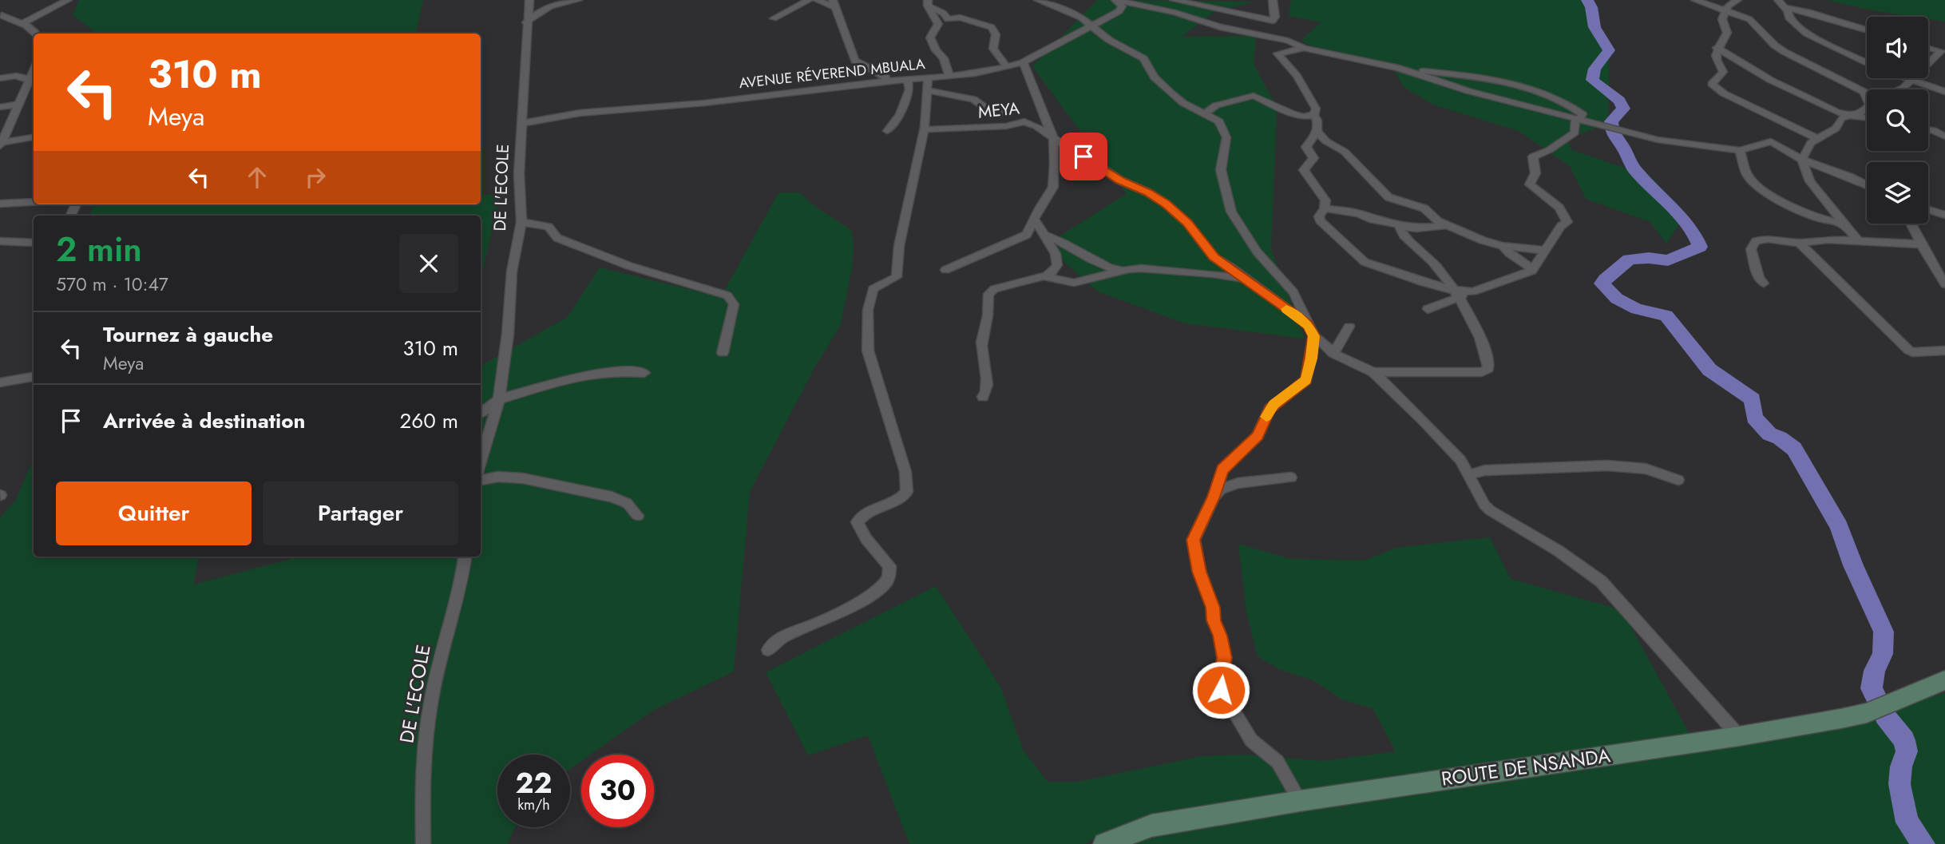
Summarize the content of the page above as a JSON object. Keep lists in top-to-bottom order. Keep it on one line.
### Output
{"streets":{"street":["AVENUE RÉVEREND MBUALA","MEYA","DE L'ECOLE","ROUTE DE NSANDA"]},"crossings":[["AVENUE RÉVEREND MBUALA","DE L'ECOLE"]],"page":{"turn":["310 m","Meya"],"heading":["2 min","570 m · 10:47"],"list":[{"name":"Tournez à gauche","note":"Meya","value":"310 m"},{"name":"Arrivée à destination","value":"260 m"}],"buttons":["Quitter","Partager"],"speed":"22 km/h","limit":"30"}}
